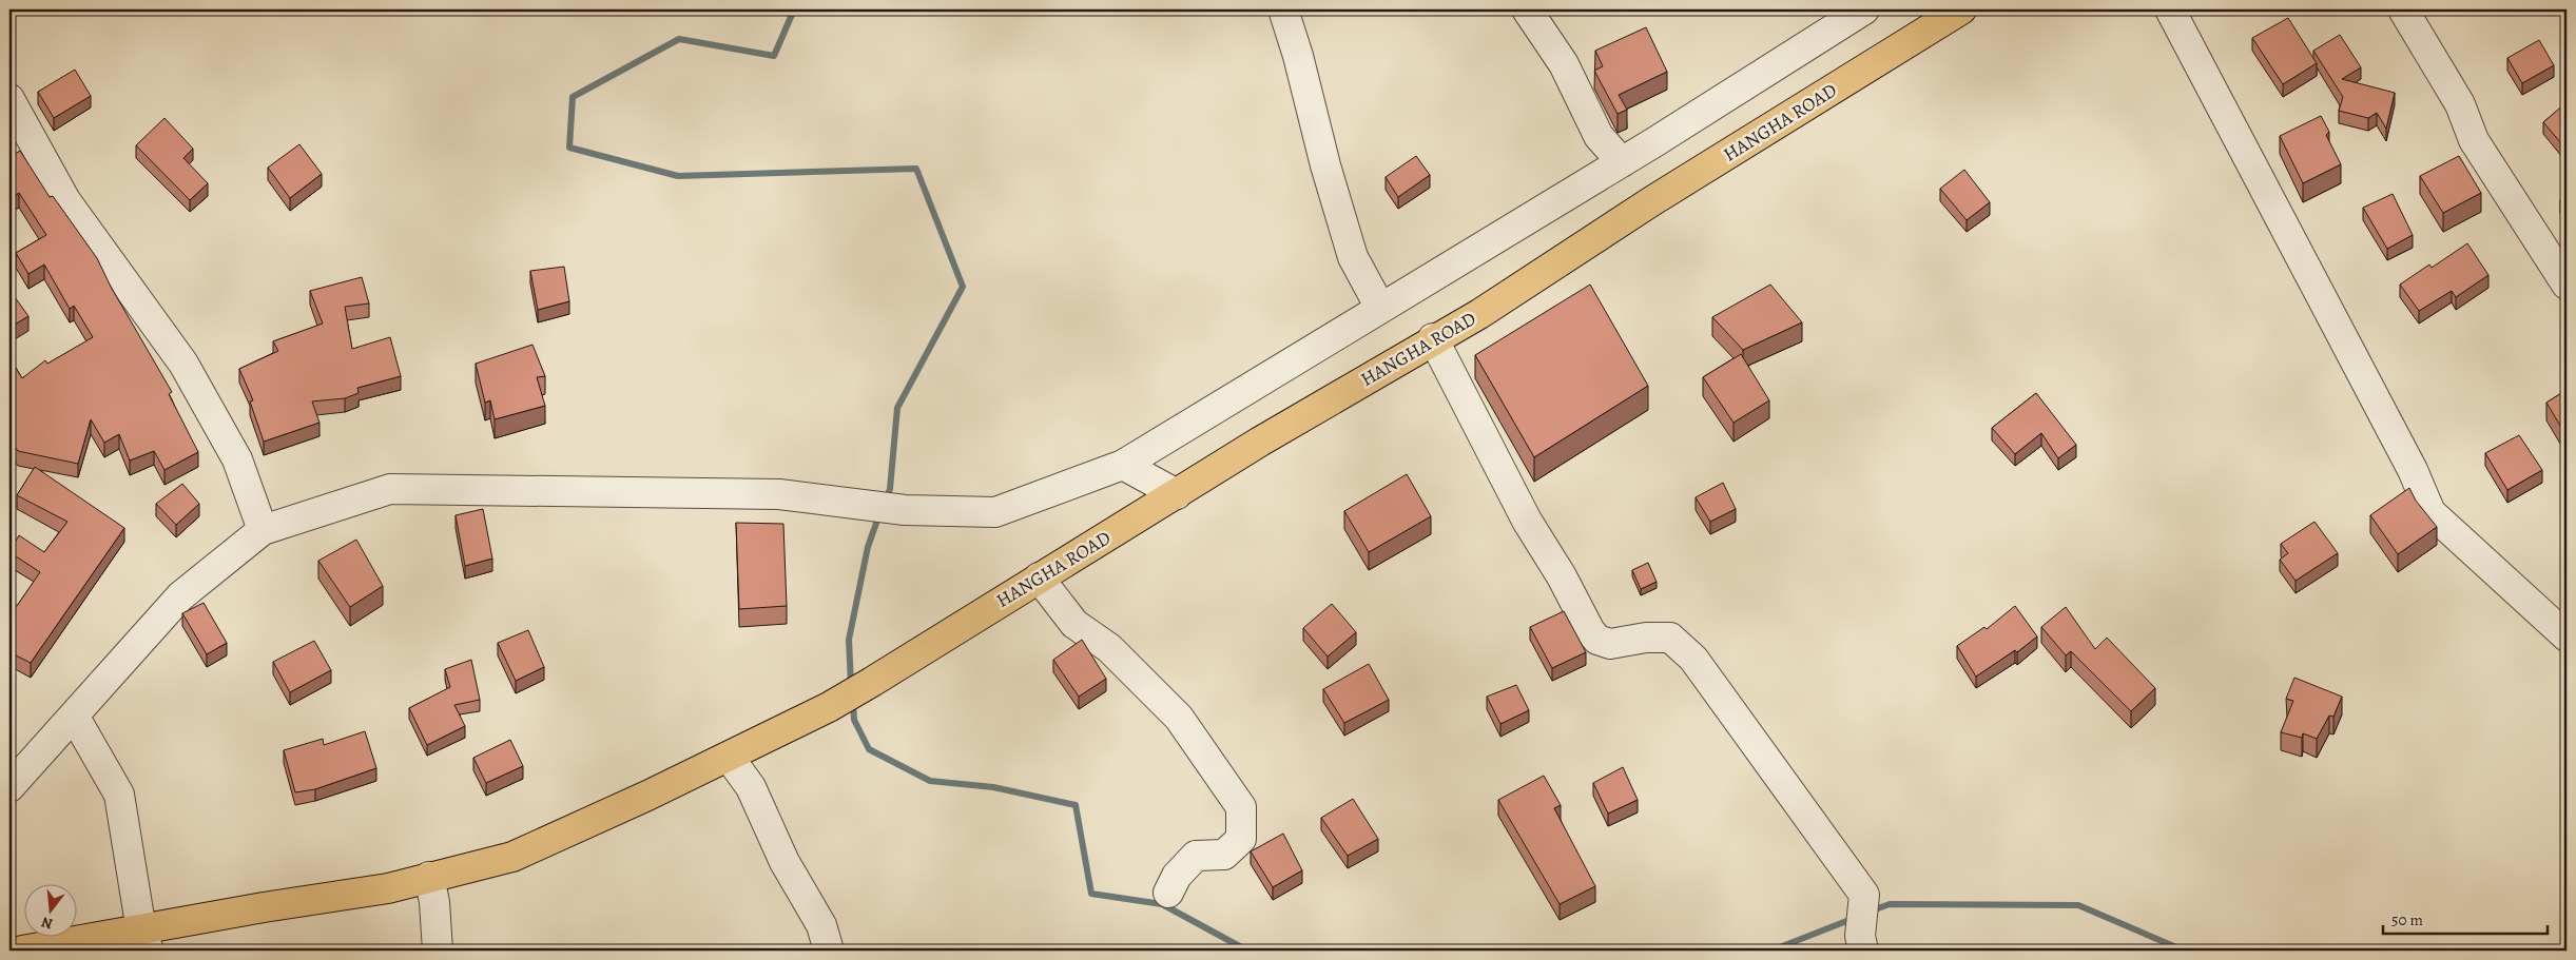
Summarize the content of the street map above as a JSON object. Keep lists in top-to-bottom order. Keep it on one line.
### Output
{"streets":{"highway":["HANGHA ROAD"]},"scale_bar":"50 m","north":"bottom"}
